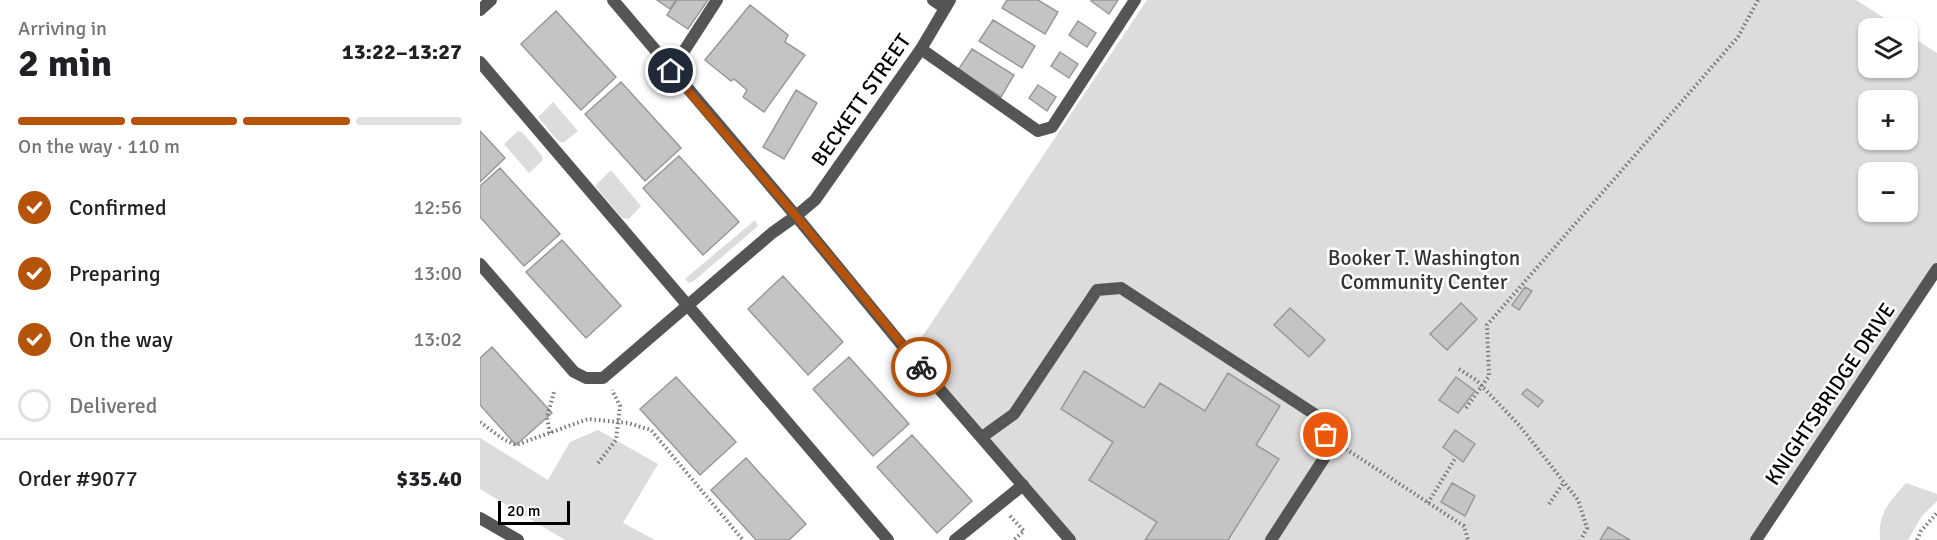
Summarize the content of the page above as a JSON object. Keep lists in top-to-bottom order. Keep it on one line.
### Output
{"streets":{"street":["BECKETT STREET","KNIGHTSBRIDGE DRIVE"]},"parks":["Booker T. Washington Community Center"],"scale_bar":"20 m","page":{"heading":["2 min","Arriving in","13:22–13:27"],"panel":["Order #9077","$35.40"],"map_buttons":["+","−"],"bar":"On the way · 110 m","list":[["Confirmed","12:56"],["Preparing","13:00"],["On the way","13:02"],"Delivered"],"scale":"20 m"}}
